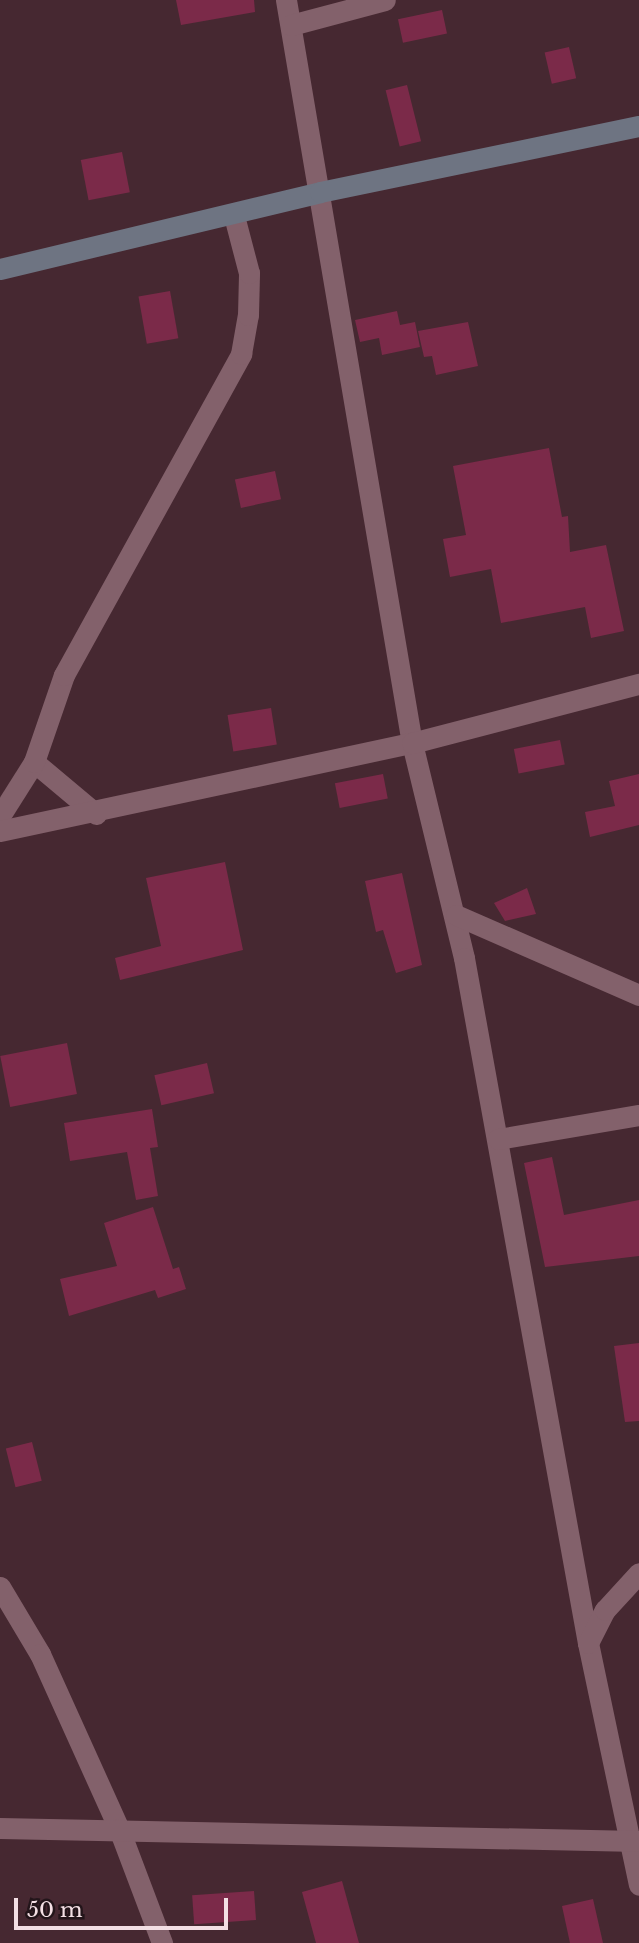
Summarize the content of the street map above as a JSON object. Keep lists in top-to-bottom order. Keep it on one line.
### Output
{"scale_bar":"50 m"}
